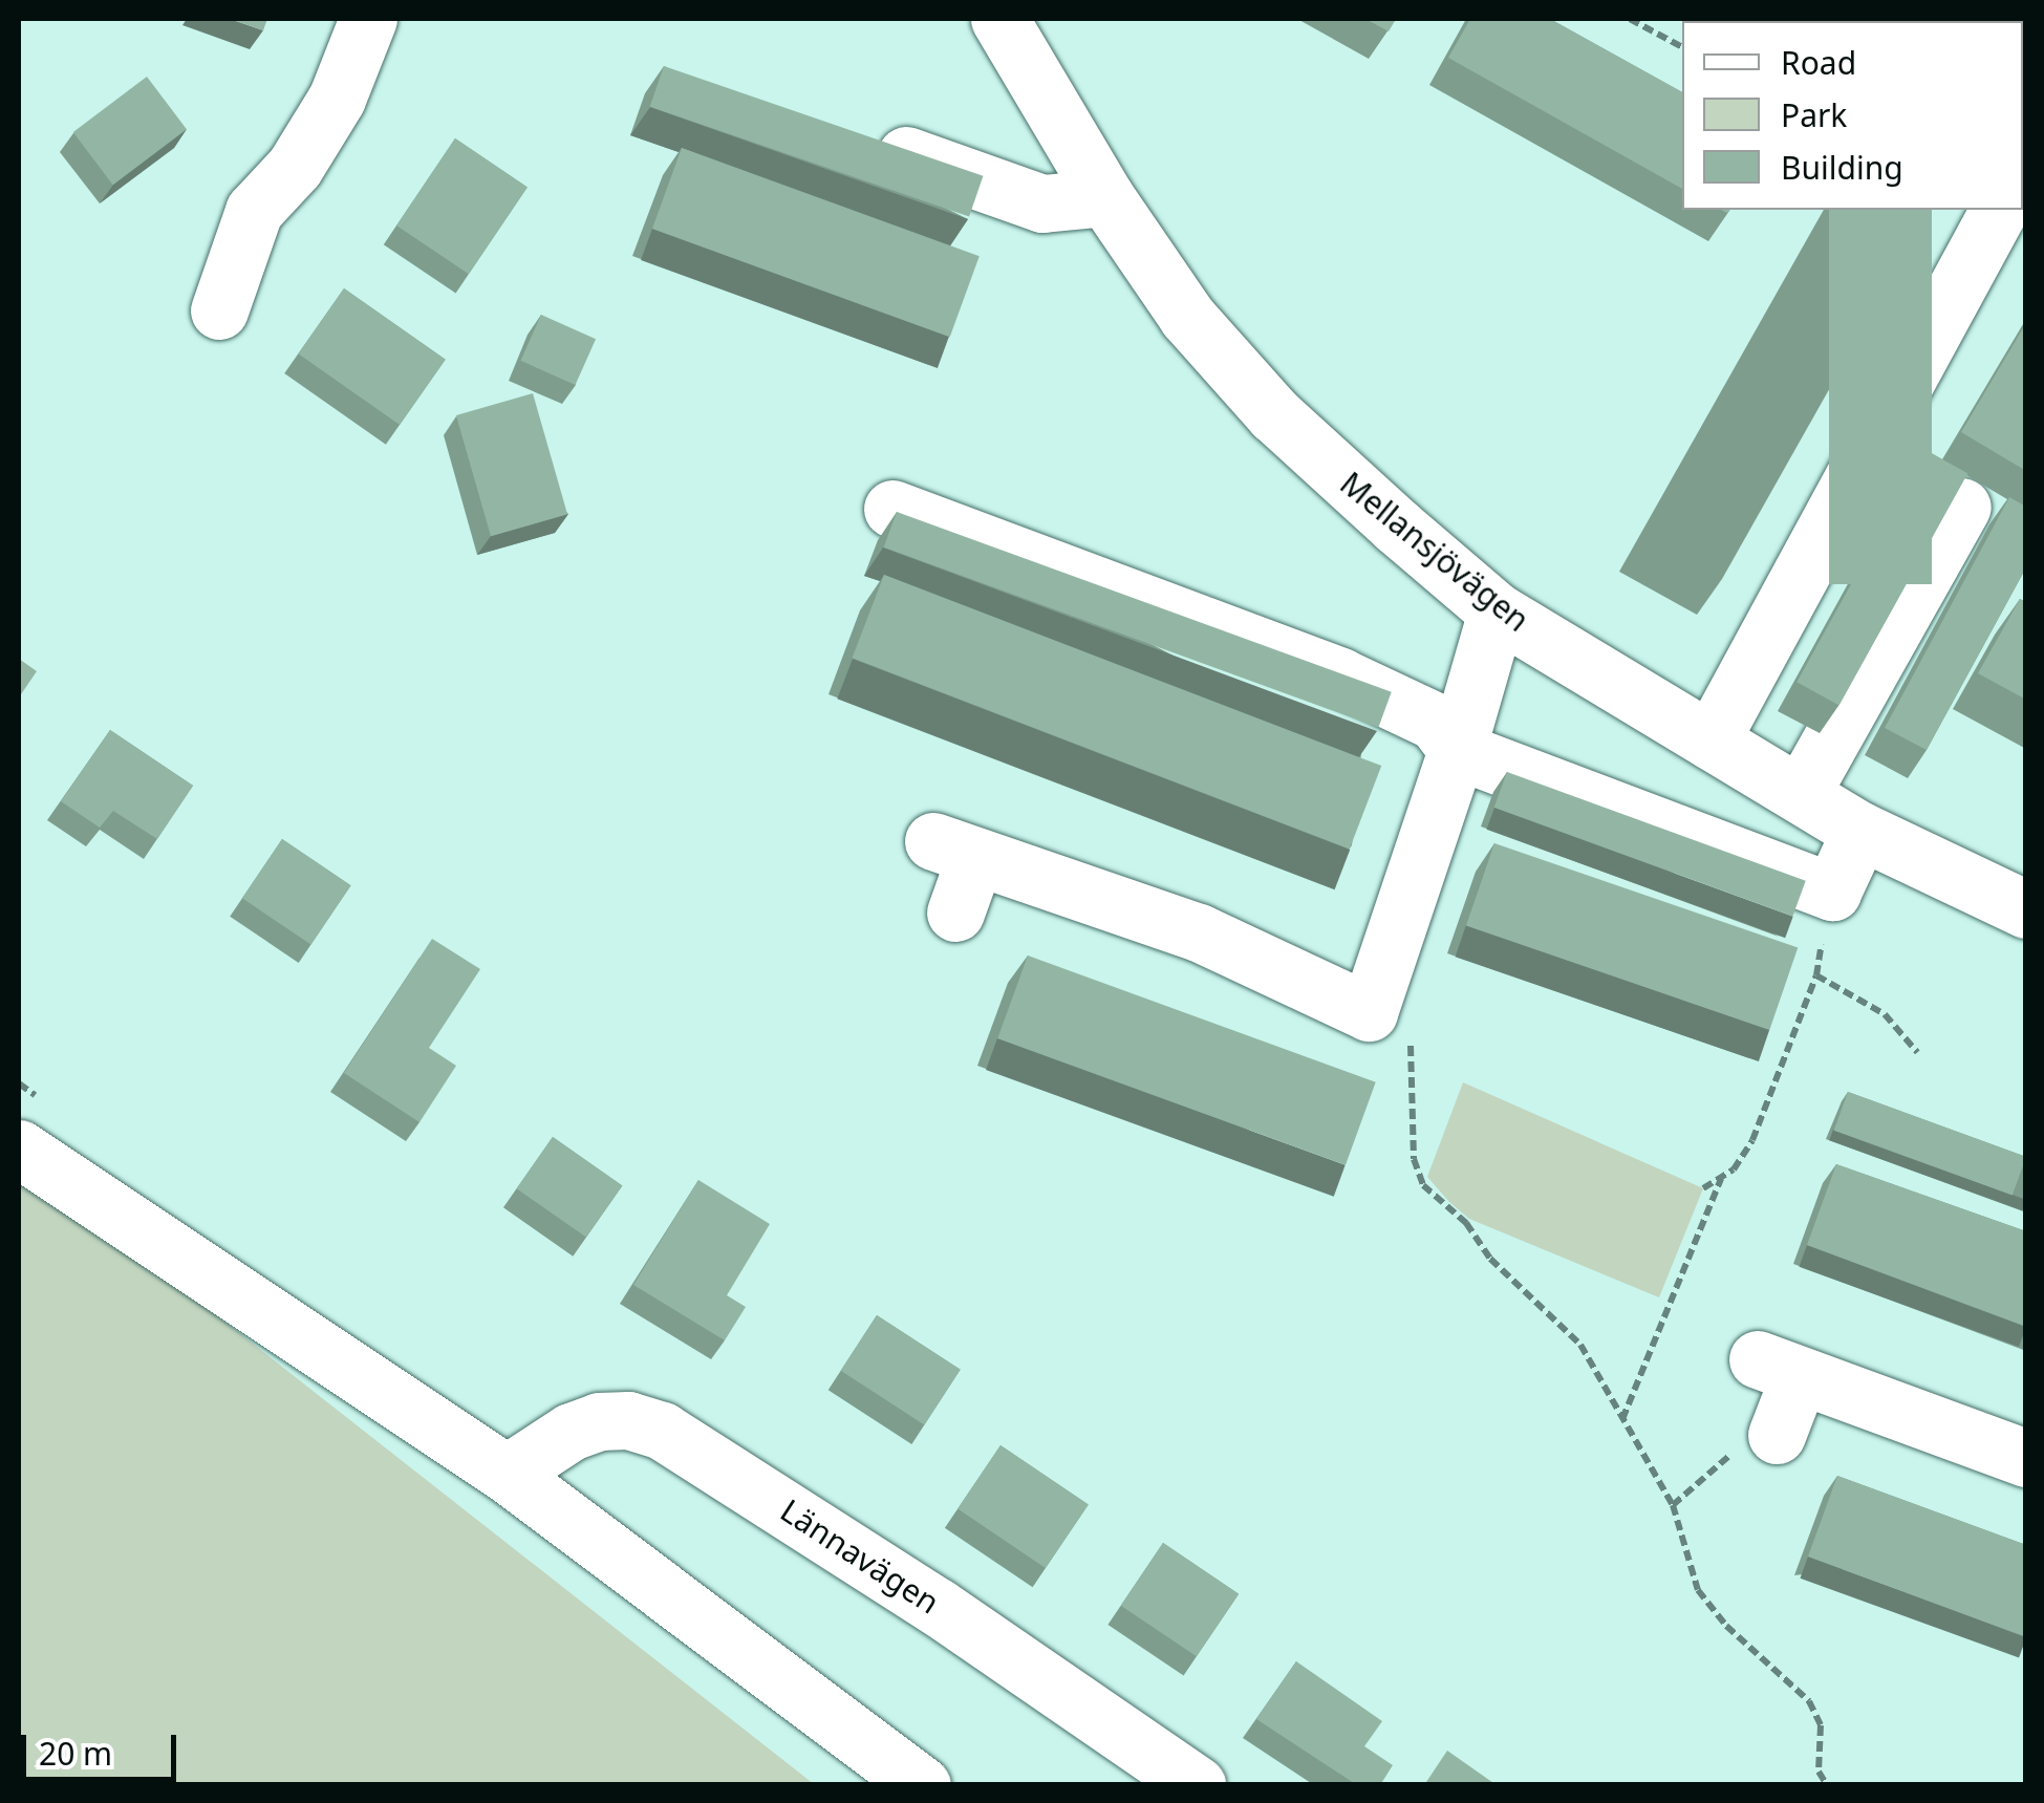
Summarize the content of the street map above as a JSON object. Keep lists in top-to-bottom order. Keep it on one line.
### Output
{"streets":{"street":["Mellansjövägen","Lännavägen"]},"legend":["Road","Park","Building"],"scale_bar":"20 m"}
